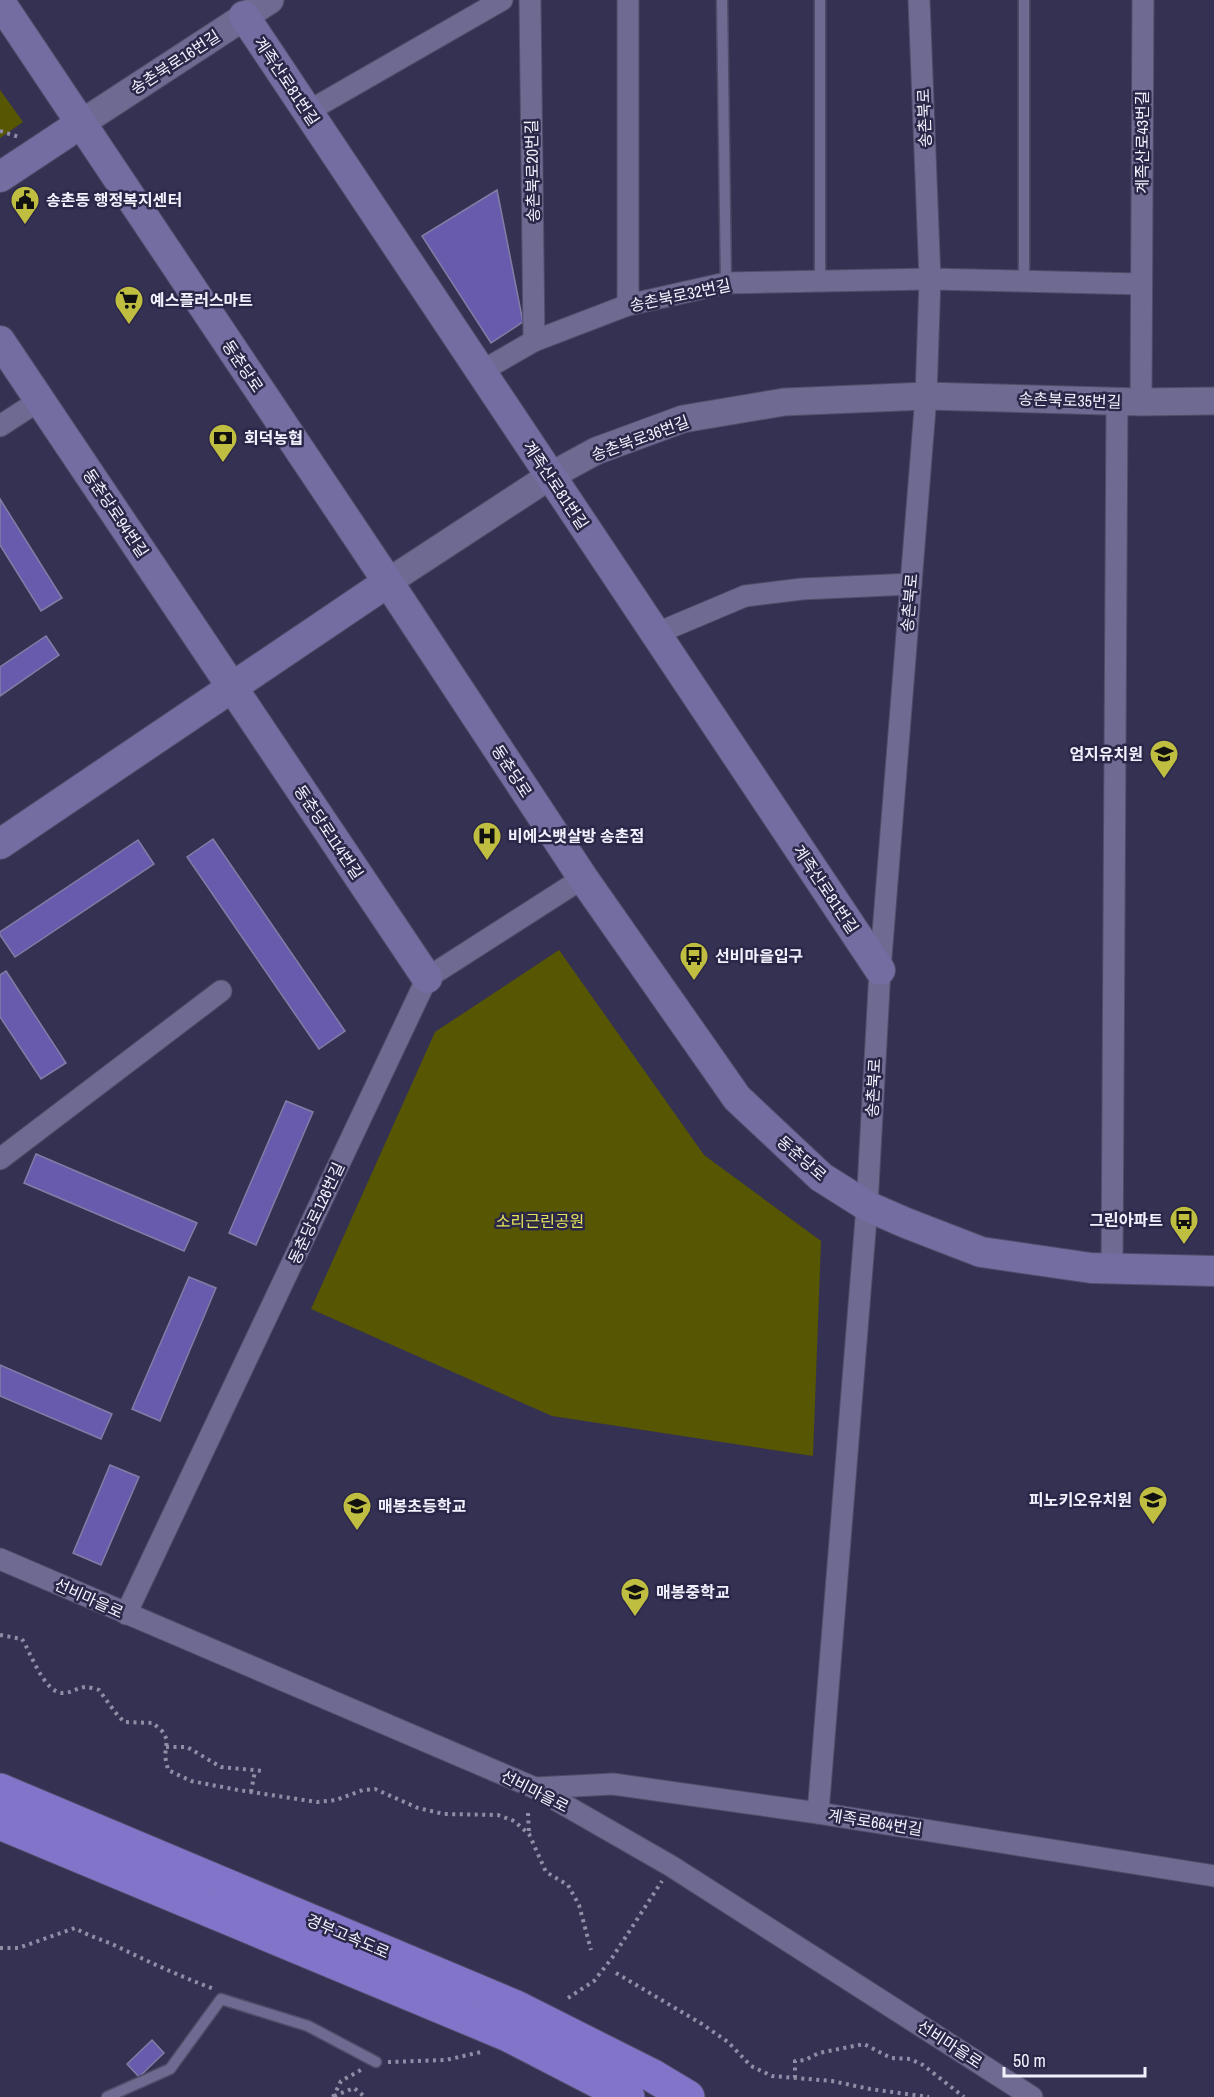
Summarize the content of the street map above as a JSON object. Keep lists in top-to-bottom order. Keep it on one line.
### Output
{"streets":{"highway":["경부고속도로"],"main road":["계족산로81번길","동춘당로","동춘당로94번길","동춘당로114번길"],"street":["송촌북로16번길","송촌북로","계족산로43번길","송촌북로20번길","송촌북로32번길","송촌북로35번길","송촌북로36번길","동춘당로126번길","선비마을로","계족로664번길"]},"crossings":[["송촌북로16번길","계족산로81번길"],["송촌북로16번길","동춘당로"],["계족산로81번길","송촌북로"],["계족산로81번길","송촌북로32번길"],["계족산로81번길","송촌북로36번길"],["송촌북로","송촌북로32번길"],["송촌북로","동춘당로"],["송촌북로","송촌북로35번길"],["송촌북로","송촌북로36번길"],["송촌북로","계족로664번길"],["계족산로43번길","동춘당로"],["계족산로43번길","송촌북로35번길"],["송촌북로20번길","송촌북로32번길"],["동춘당로","송촌북로36번길"],["송촌북로35번길","송촌북로36번길"],["동춘당로94번길","동춘당로114번길"],["동춘당로114번길","동춘당로126번길"],["동춘당로126번길","선비마을로"],["선비마을로","계족로664번길"]],"parks":["소리근린공원"],"places":{"public building":["송촌동 행정복지센터"],"supermarket":["예스플러스마트"],"bank":["회덕농협"],"school or university":["엄지유치원","피노키오유치원","매봉초등학교","매봉중학교"],"hospital":["비에스뱃살방 송촌점"],"bus stop":["선비마을입구","그린아파트"]},"scale_bar":"50 m"}
